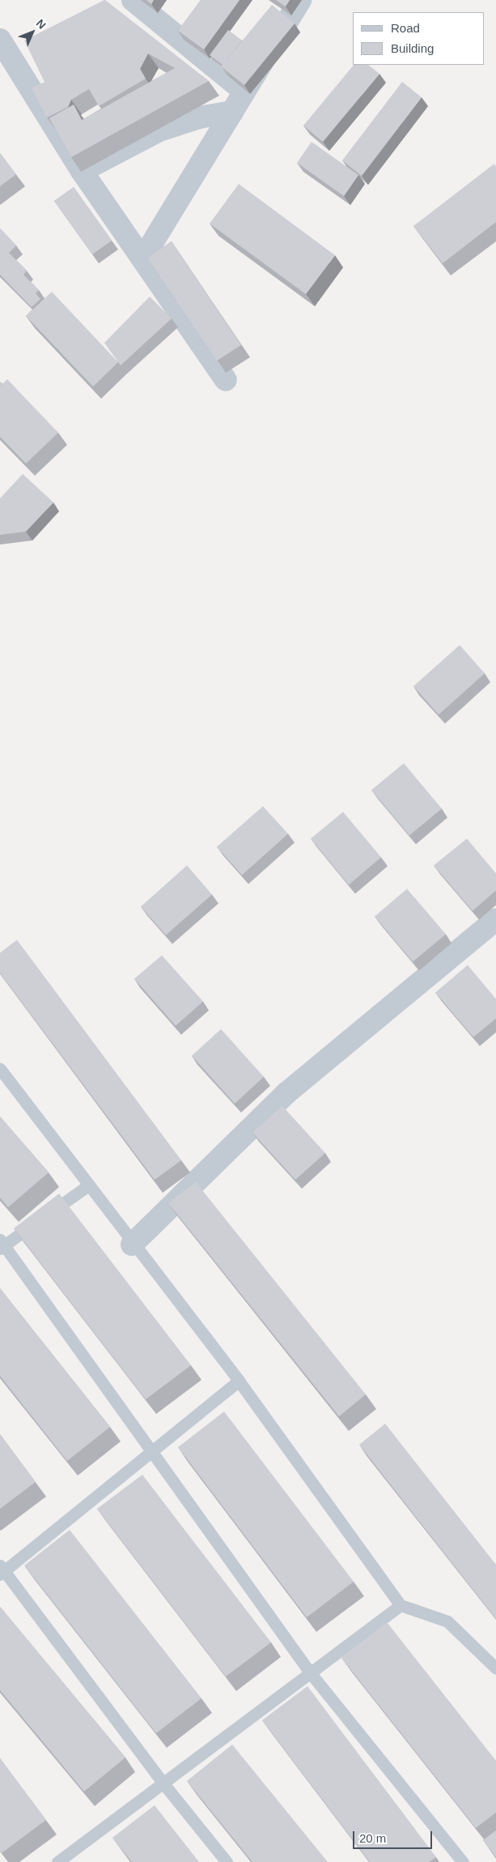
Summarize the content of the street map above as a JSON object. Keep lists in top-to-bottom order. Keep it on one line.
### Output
{"legend":["Road","Building"],"scale_bar":"20 m","north":"top right"}
